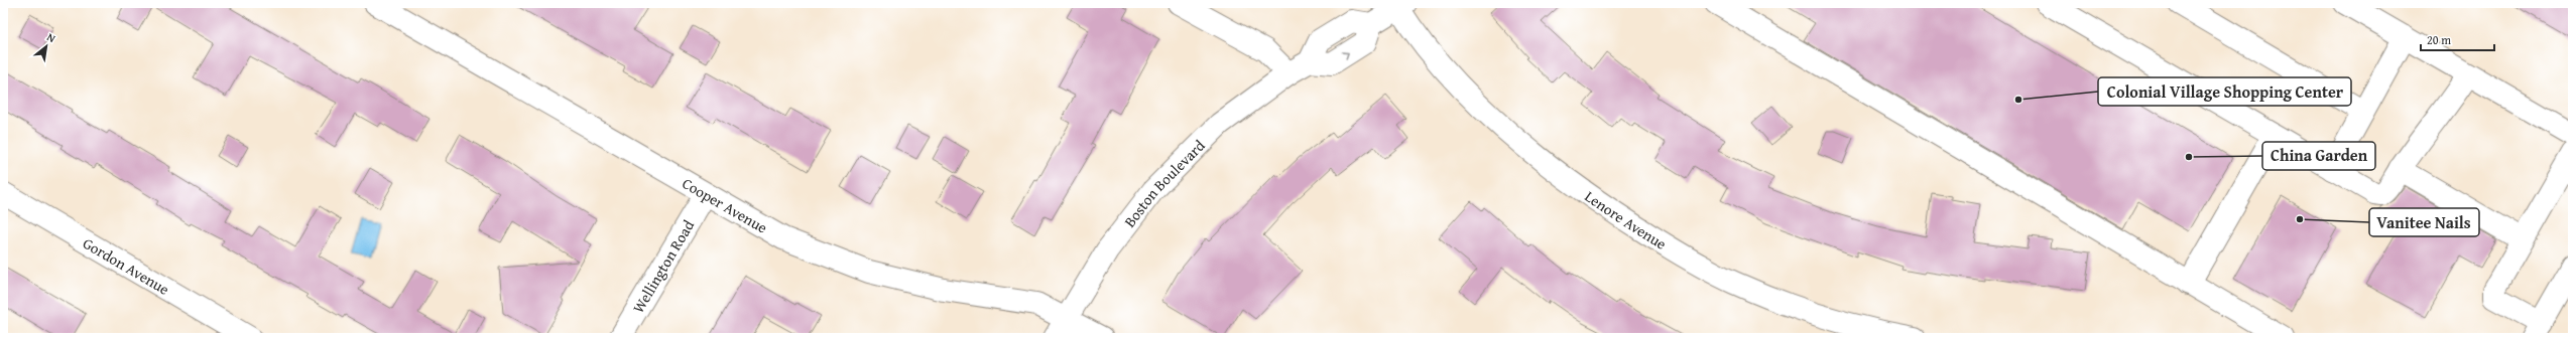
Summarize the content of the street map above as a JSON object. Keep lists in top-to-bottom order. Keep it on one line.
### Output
{"streets":{"street":["Boston Boulevard","Cooper Avenue","Lenore Avenue","Gordon Avenue","Wellington Road"]},"crossings":[["Boston Boulevard","Cooper Avenue"],["Boston Boulevard","Lenore Avenue"],["Cooper Avenue","Wellington Road"]],"places":["Colonial Village Shopping Center","China Garden","Vanitee Nails"],"scale_bar":"20 m","north":"top right"}
